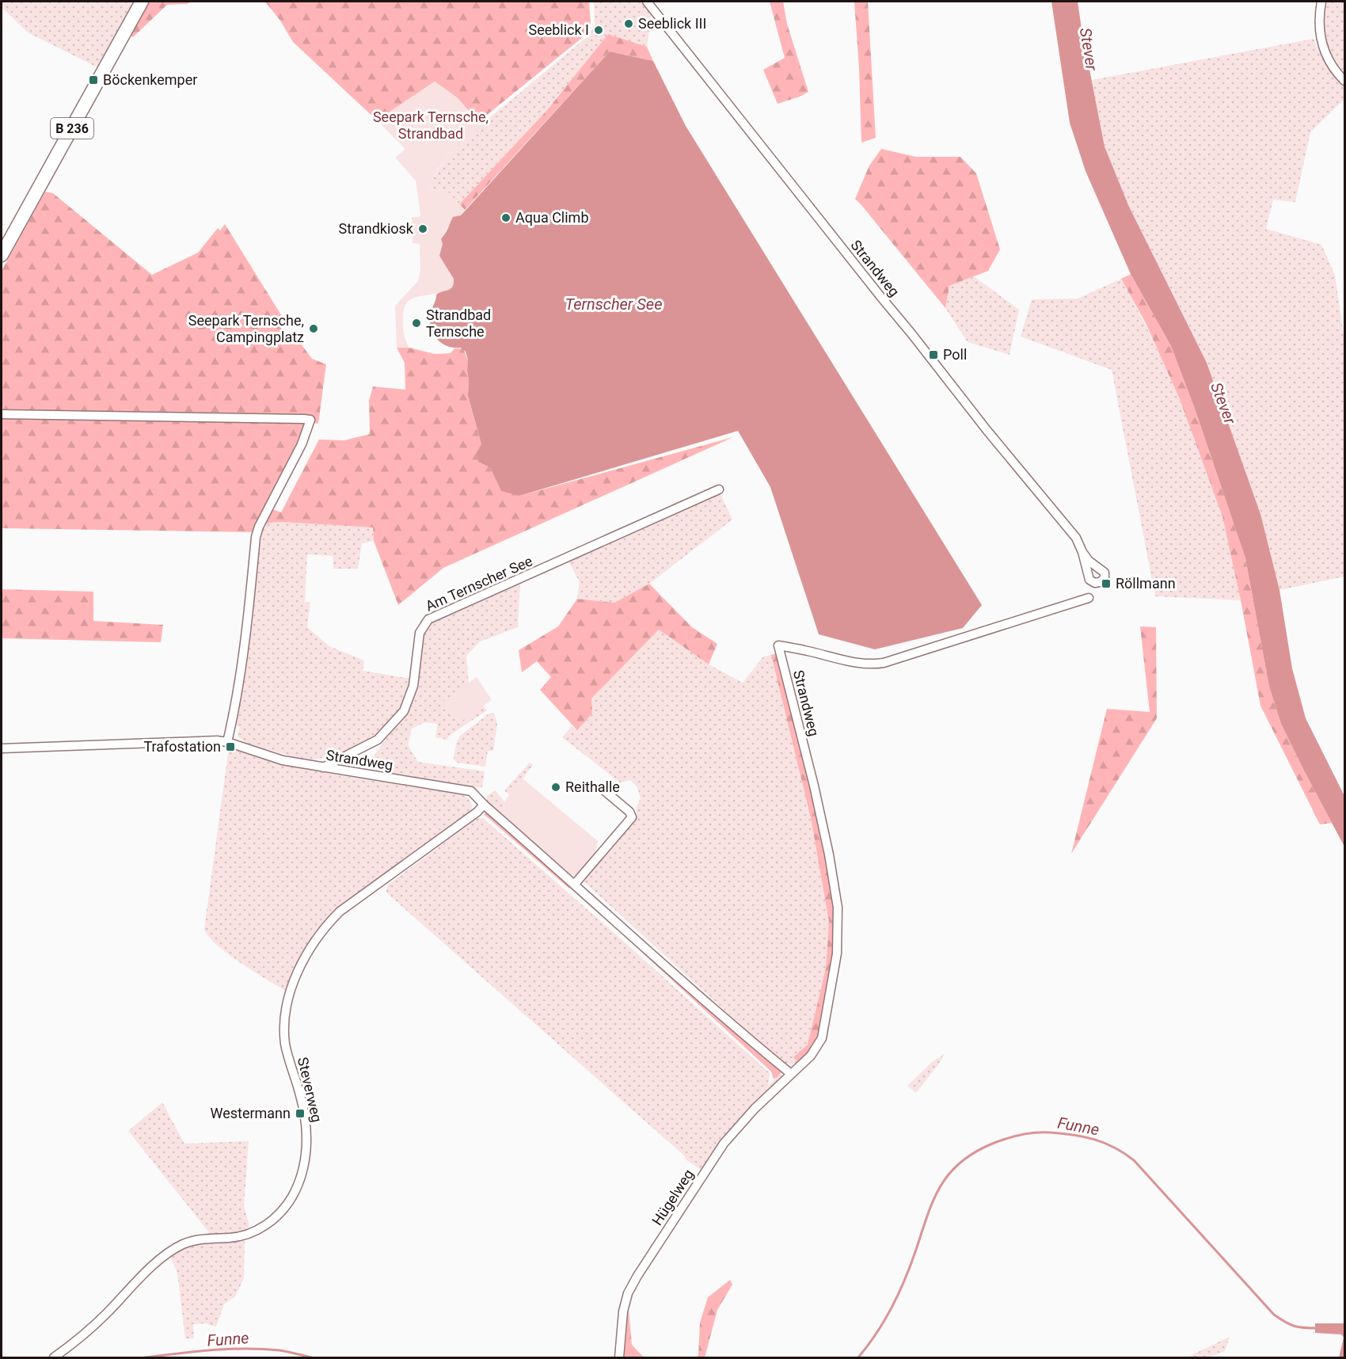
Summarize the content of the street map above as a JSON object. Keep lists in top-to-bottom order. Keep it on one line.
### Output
{"streets":{"main road":["B 236"],"street":["Strandweg","Am Ternscher See","Steverweg","Hügelweg"]},"crossings":[["Strandweg","Am Ternscher See"],["Strandweg","Steverweg"],["Strandweg","Hügelweg"]],"water":["Stever","Ternscher See","Funne"],"parks":["Seepark Ternsche, Strandbad"],"places":{"other":["Seeblick III","Seeblick I","Aqua Climb","Strandkiosk","Strandbad Ternsche","Seepark Ternsche, Campingplatz","Reithalle"],"transit":["Böckenkemper","Poll","Röllmann","Trafostation","Westermann"]}}
